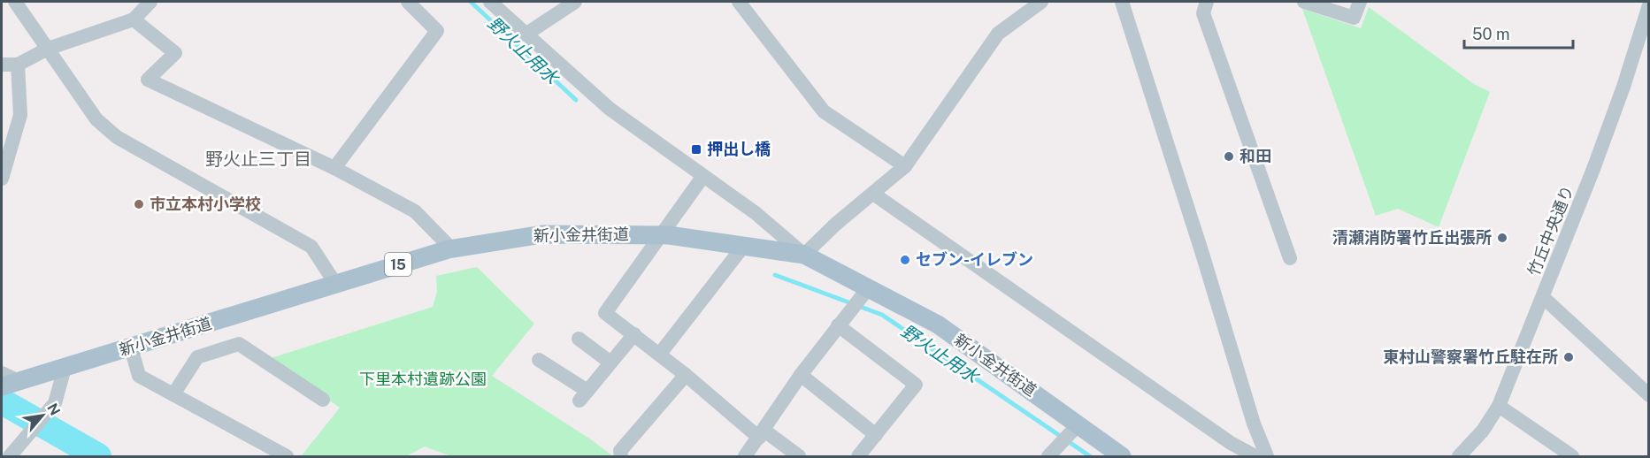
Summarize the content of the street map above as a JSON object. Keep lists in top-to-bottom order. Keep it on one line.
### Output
{"streets":{"main road":["新小金井街道","15"],"street":["竹丘中央通り"]},"districts":["野火止三丁目"],"water":["野火止用水"],"parks":["下里本村遺跡公園"],"places":{"transit":["押出し橋"],"other":["和田","市立本村小学校","清瀬消防署竹丘出張所","セブン-イレブン","東村山警察署竹丘駐在所"]},"scale_bar":"50 m","north":"top right"}
